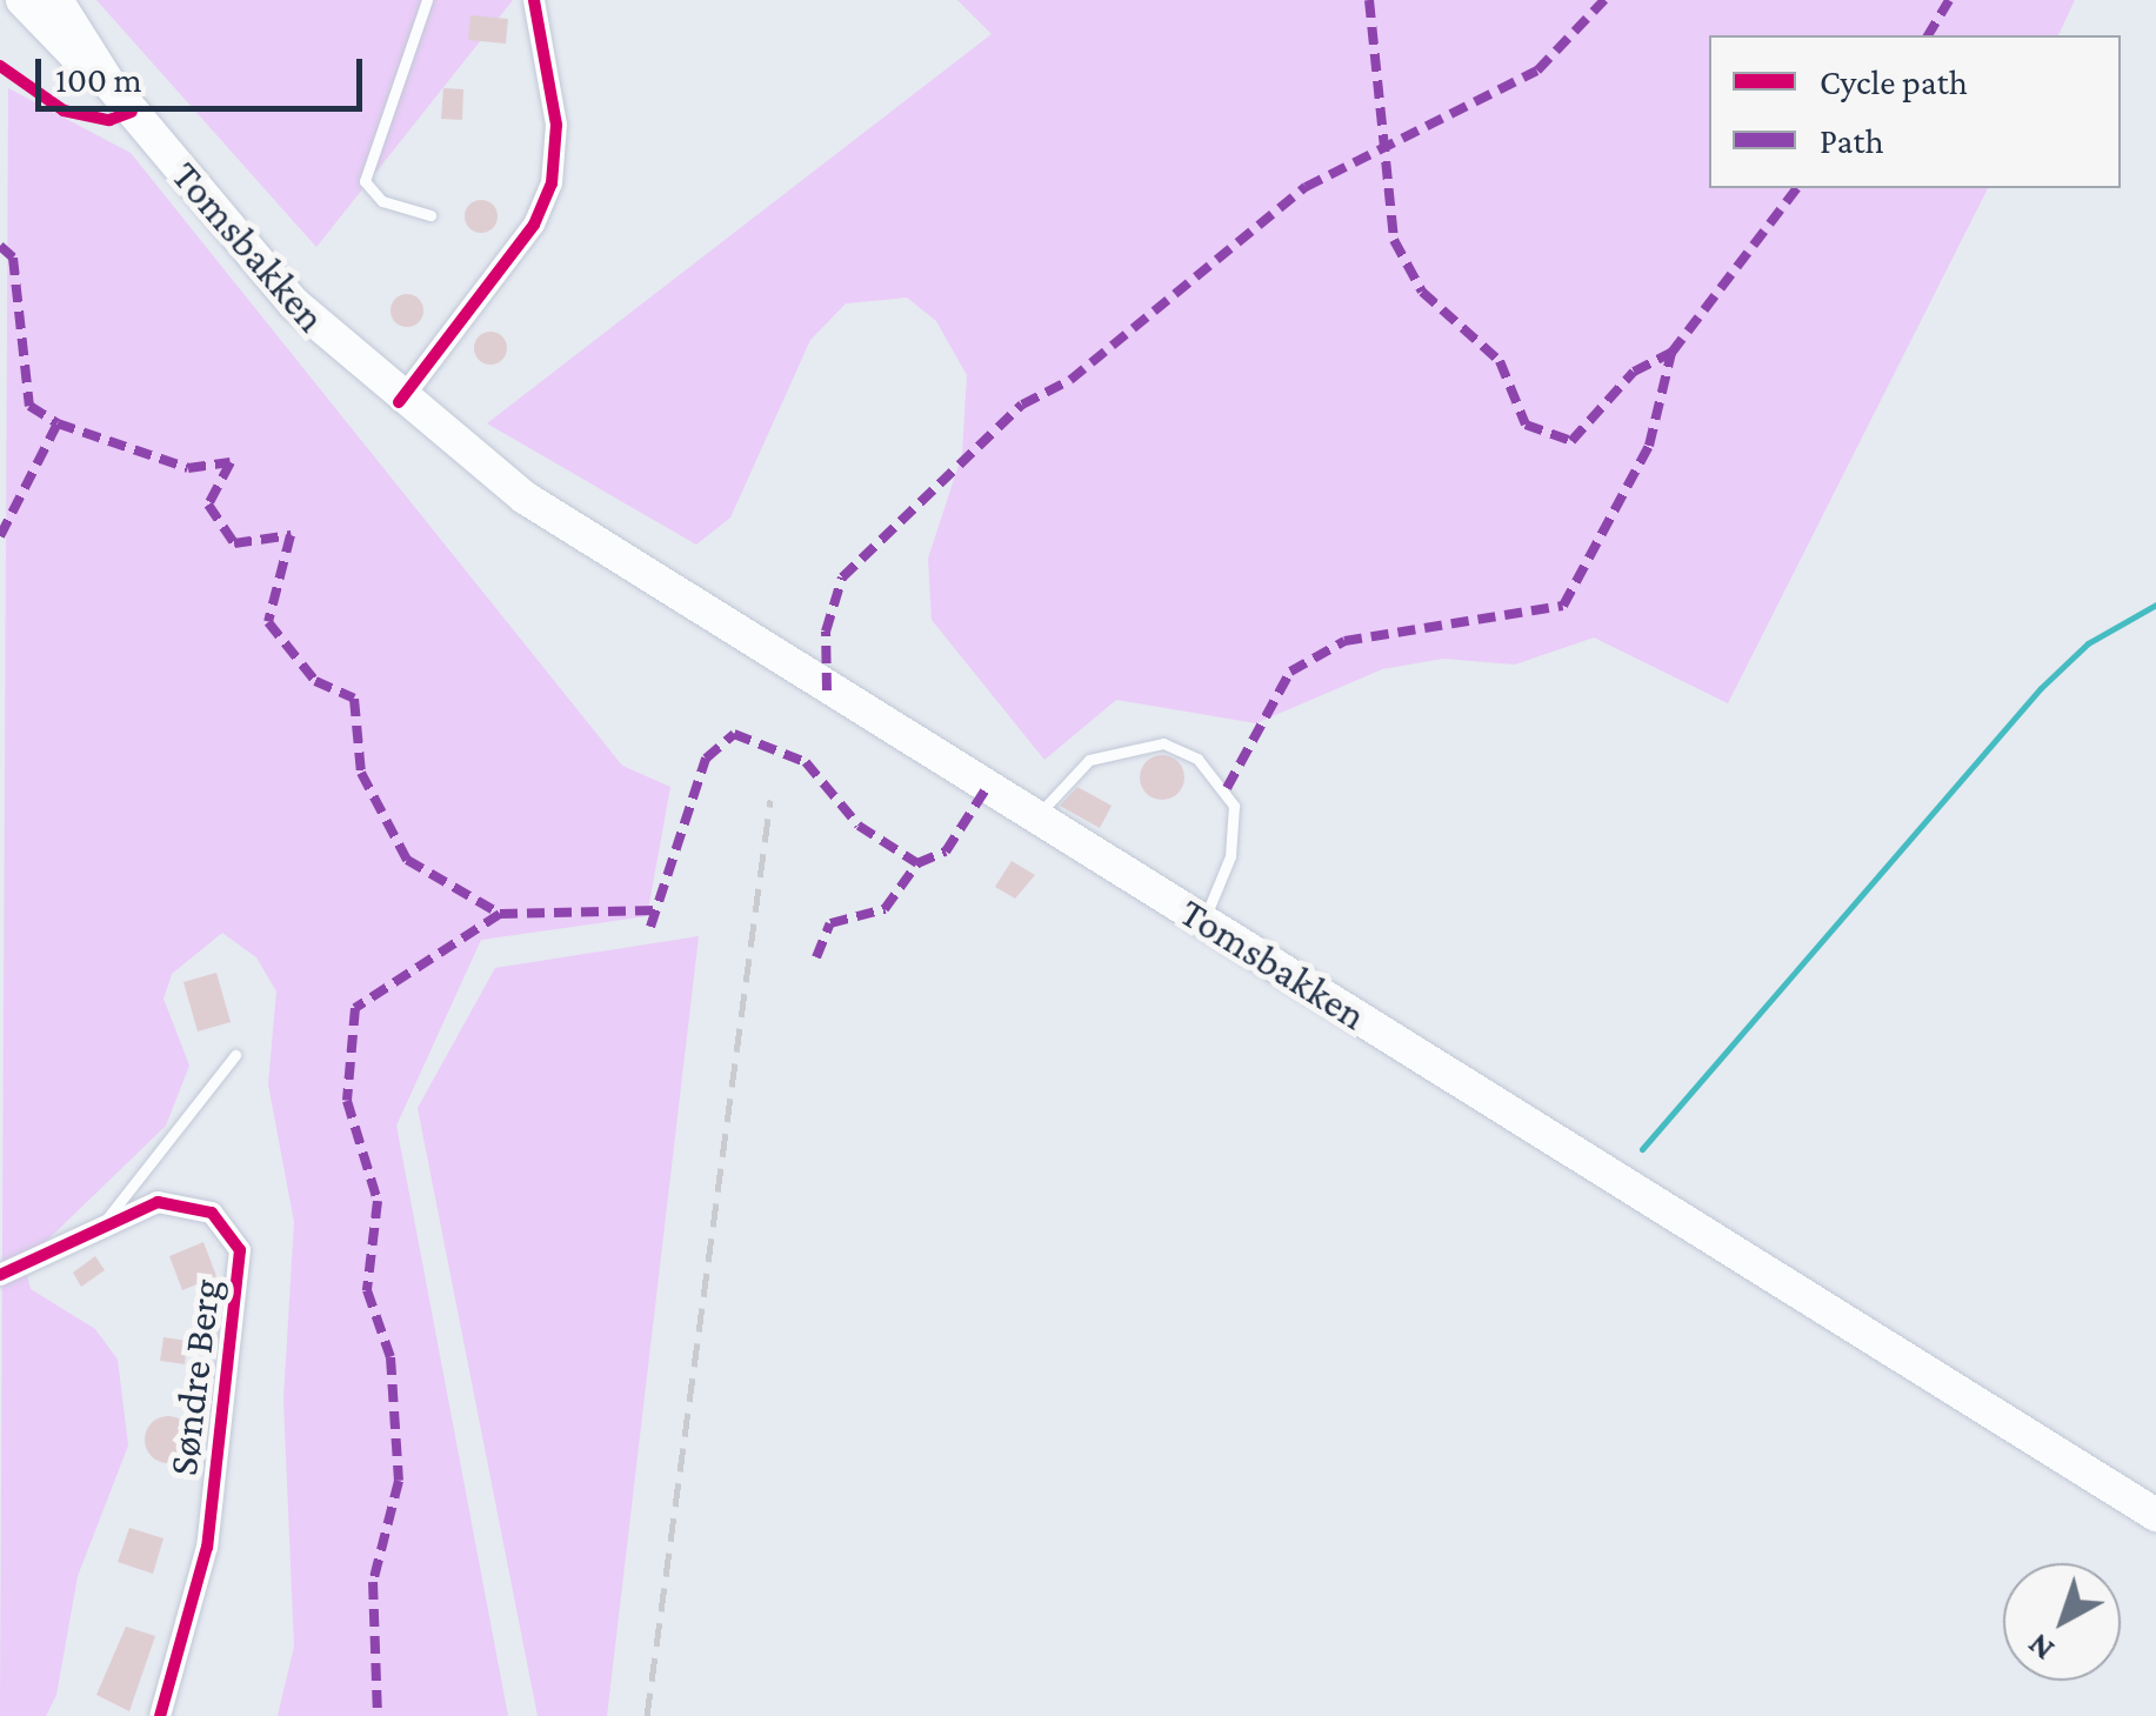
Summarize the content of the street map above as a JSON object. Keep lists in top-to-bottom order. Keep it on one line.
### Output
{"streets":{"main road":["Tomsbakken"],"street":["Søndre Berg"]},"legend":["Cycle path","Path"],"scale_bar":"100 m","north":"bottom left"}
